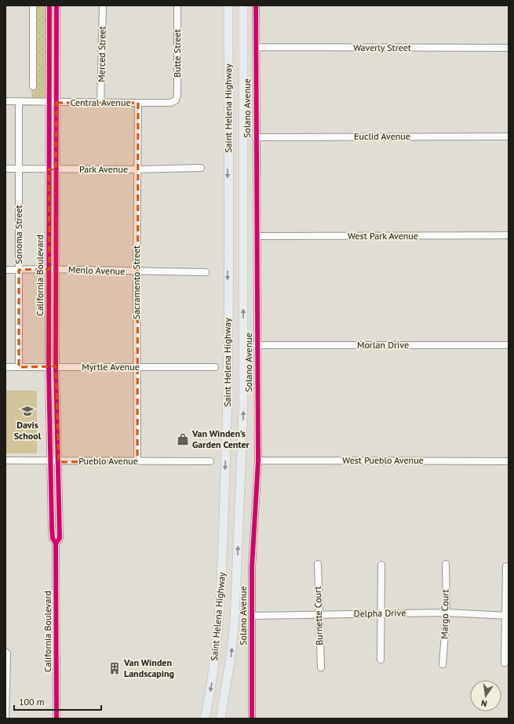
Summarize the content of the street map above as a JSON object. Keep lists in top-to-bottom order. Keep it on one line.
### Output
{"streets":{"highway":["Saint Helena Highway"],"street":["Waverly Street","Butte Street","Merced Street","Central Avenue","Solano Avenue","Euclid Avenue","Park Avenue","Sonoma Street","West Park Avenue","Menlo Avenue","California Boulevard","Sacramento Street","Morlan Drive","Myrtle Avenue","West Pueblo Avenue","Pueblo Avenue","Delpha Drive","Margo Court","Burnette Court"]},"crossings":[["Waverly Street","Solano Avenue"],["Butte Street","Central Avenue"],["Merced Street","Central Avenue"],["Central Avenue","Sonoma Street"],["Central Avenue","California Boulevard"],["Central Avenue","Sacramento Street"],["Solano Avenue","Euclid Avenue"],["Solano Avenue","West Park Avenue"],["Solano Avenue","Morlan Drive"],["Solano Avenue","West Pueblo Avenue"],["Solano Avenue","Delpha Drive"],["Park Avenue","Sonoma Street"],["Park Avenue","California Boulevard"],["Park Avenue","Sacramento Street"],["Sonoma Street","Menlo Avenue"],["Sonoma Street","Myrtle Avenue"],["Menlo Avenue","California Boulevard"],["Menlo Avenue","Sacramento Street"],["California Boulevard","Myrtle Avenue"],["California Boulevard","Pueblo Avenue"],["Sacramento Street","Myrtle Avenue"],["Sacramento Street","Pueblo Avenue"],["Delpha Drive","Margo Court"],["Delpha Drive","Burnette Court"]],"places":{"school or university":["Davis School"],"shop":["Van Winden’s Garden Center"],"building":["Van Winden Landscaping"]},"scale_bar":"100 m","north":"bottom"}
